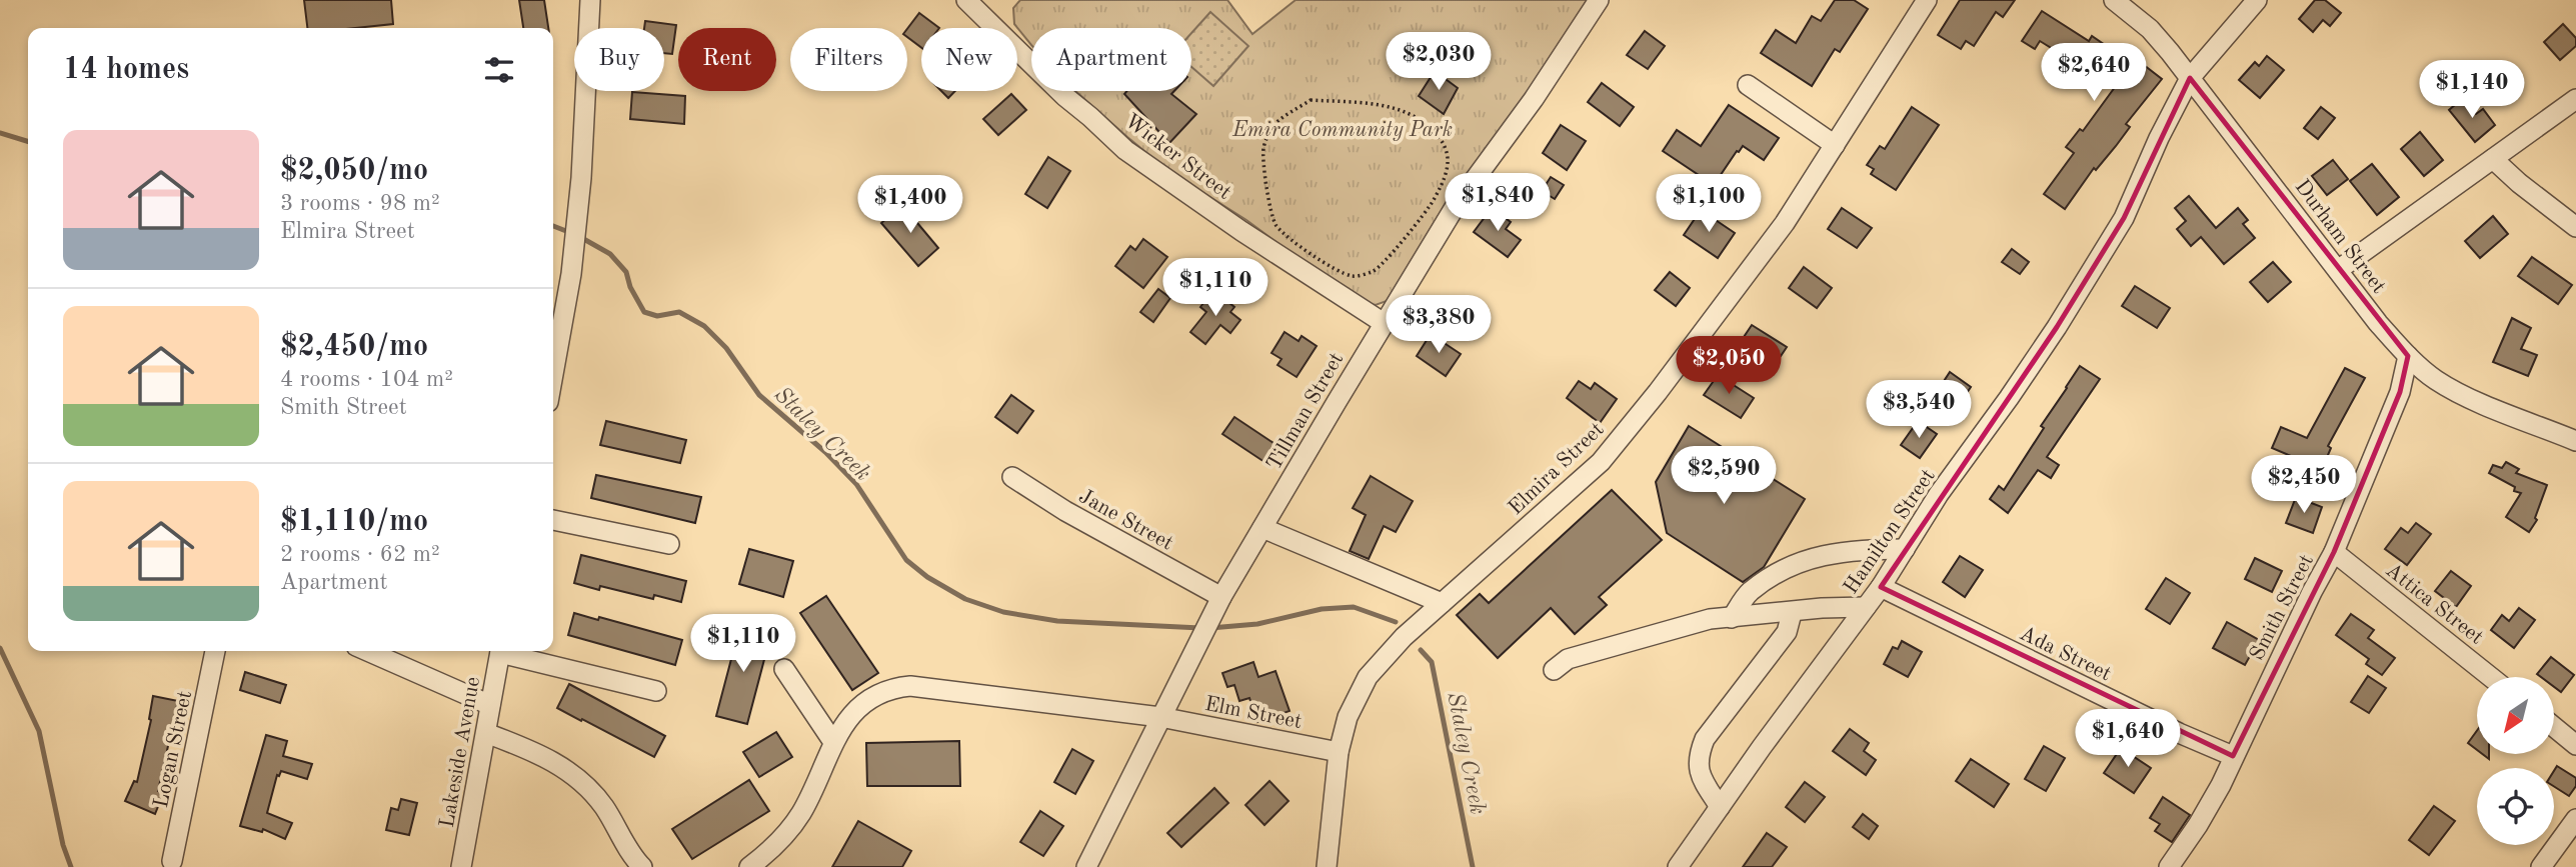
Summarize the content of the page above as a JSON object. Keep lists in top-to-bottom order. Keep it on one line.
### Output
{"streets":{"street":["Wicker Street","Durham Street","Tillman Street","Elmira Street","Jane Street","Hamilton Street","Attica Street","Smith Street","Ada Street","Elm Street","Logan Street","Lakeside Avenue"]},"crossings":[["Wicker Street","Tillman Street"],["Durham Street","Hamilton Street"],["Durham Street","Smith Street"],["Tillman Street","Jane Street"],["Tillman Street","Elm Street"],["Elmira Street","Elm Street"],["Hamilton Street","Ada Street"],["Attica Street","Smith Street"],["Smith Street","Ada Street"]],"water":["Staley Creek"],"parks":["Emira Community Park"],"north":"bottom left","page":{"chip":["Buy","Rent","Filters","New","Apartment"],"heading":"14 homes","price":["$2,030","$2,640","$1,140","$1,840","$1,100","$1,400","$1,110","$3,380","$2,050","$3,540","$2,590","$2,450","$1,110","$1,640"],"list":[{"name":"$2,050/mo","note":"3 rooms · 98 m² · Elmira Street"},{"name":"$2,450/mo","note":"4 rooms · 104 m² · Smith Street"},{"name":"$1,110/mo","note":"2 rooms · 62 m² · Apartment"}]}}
